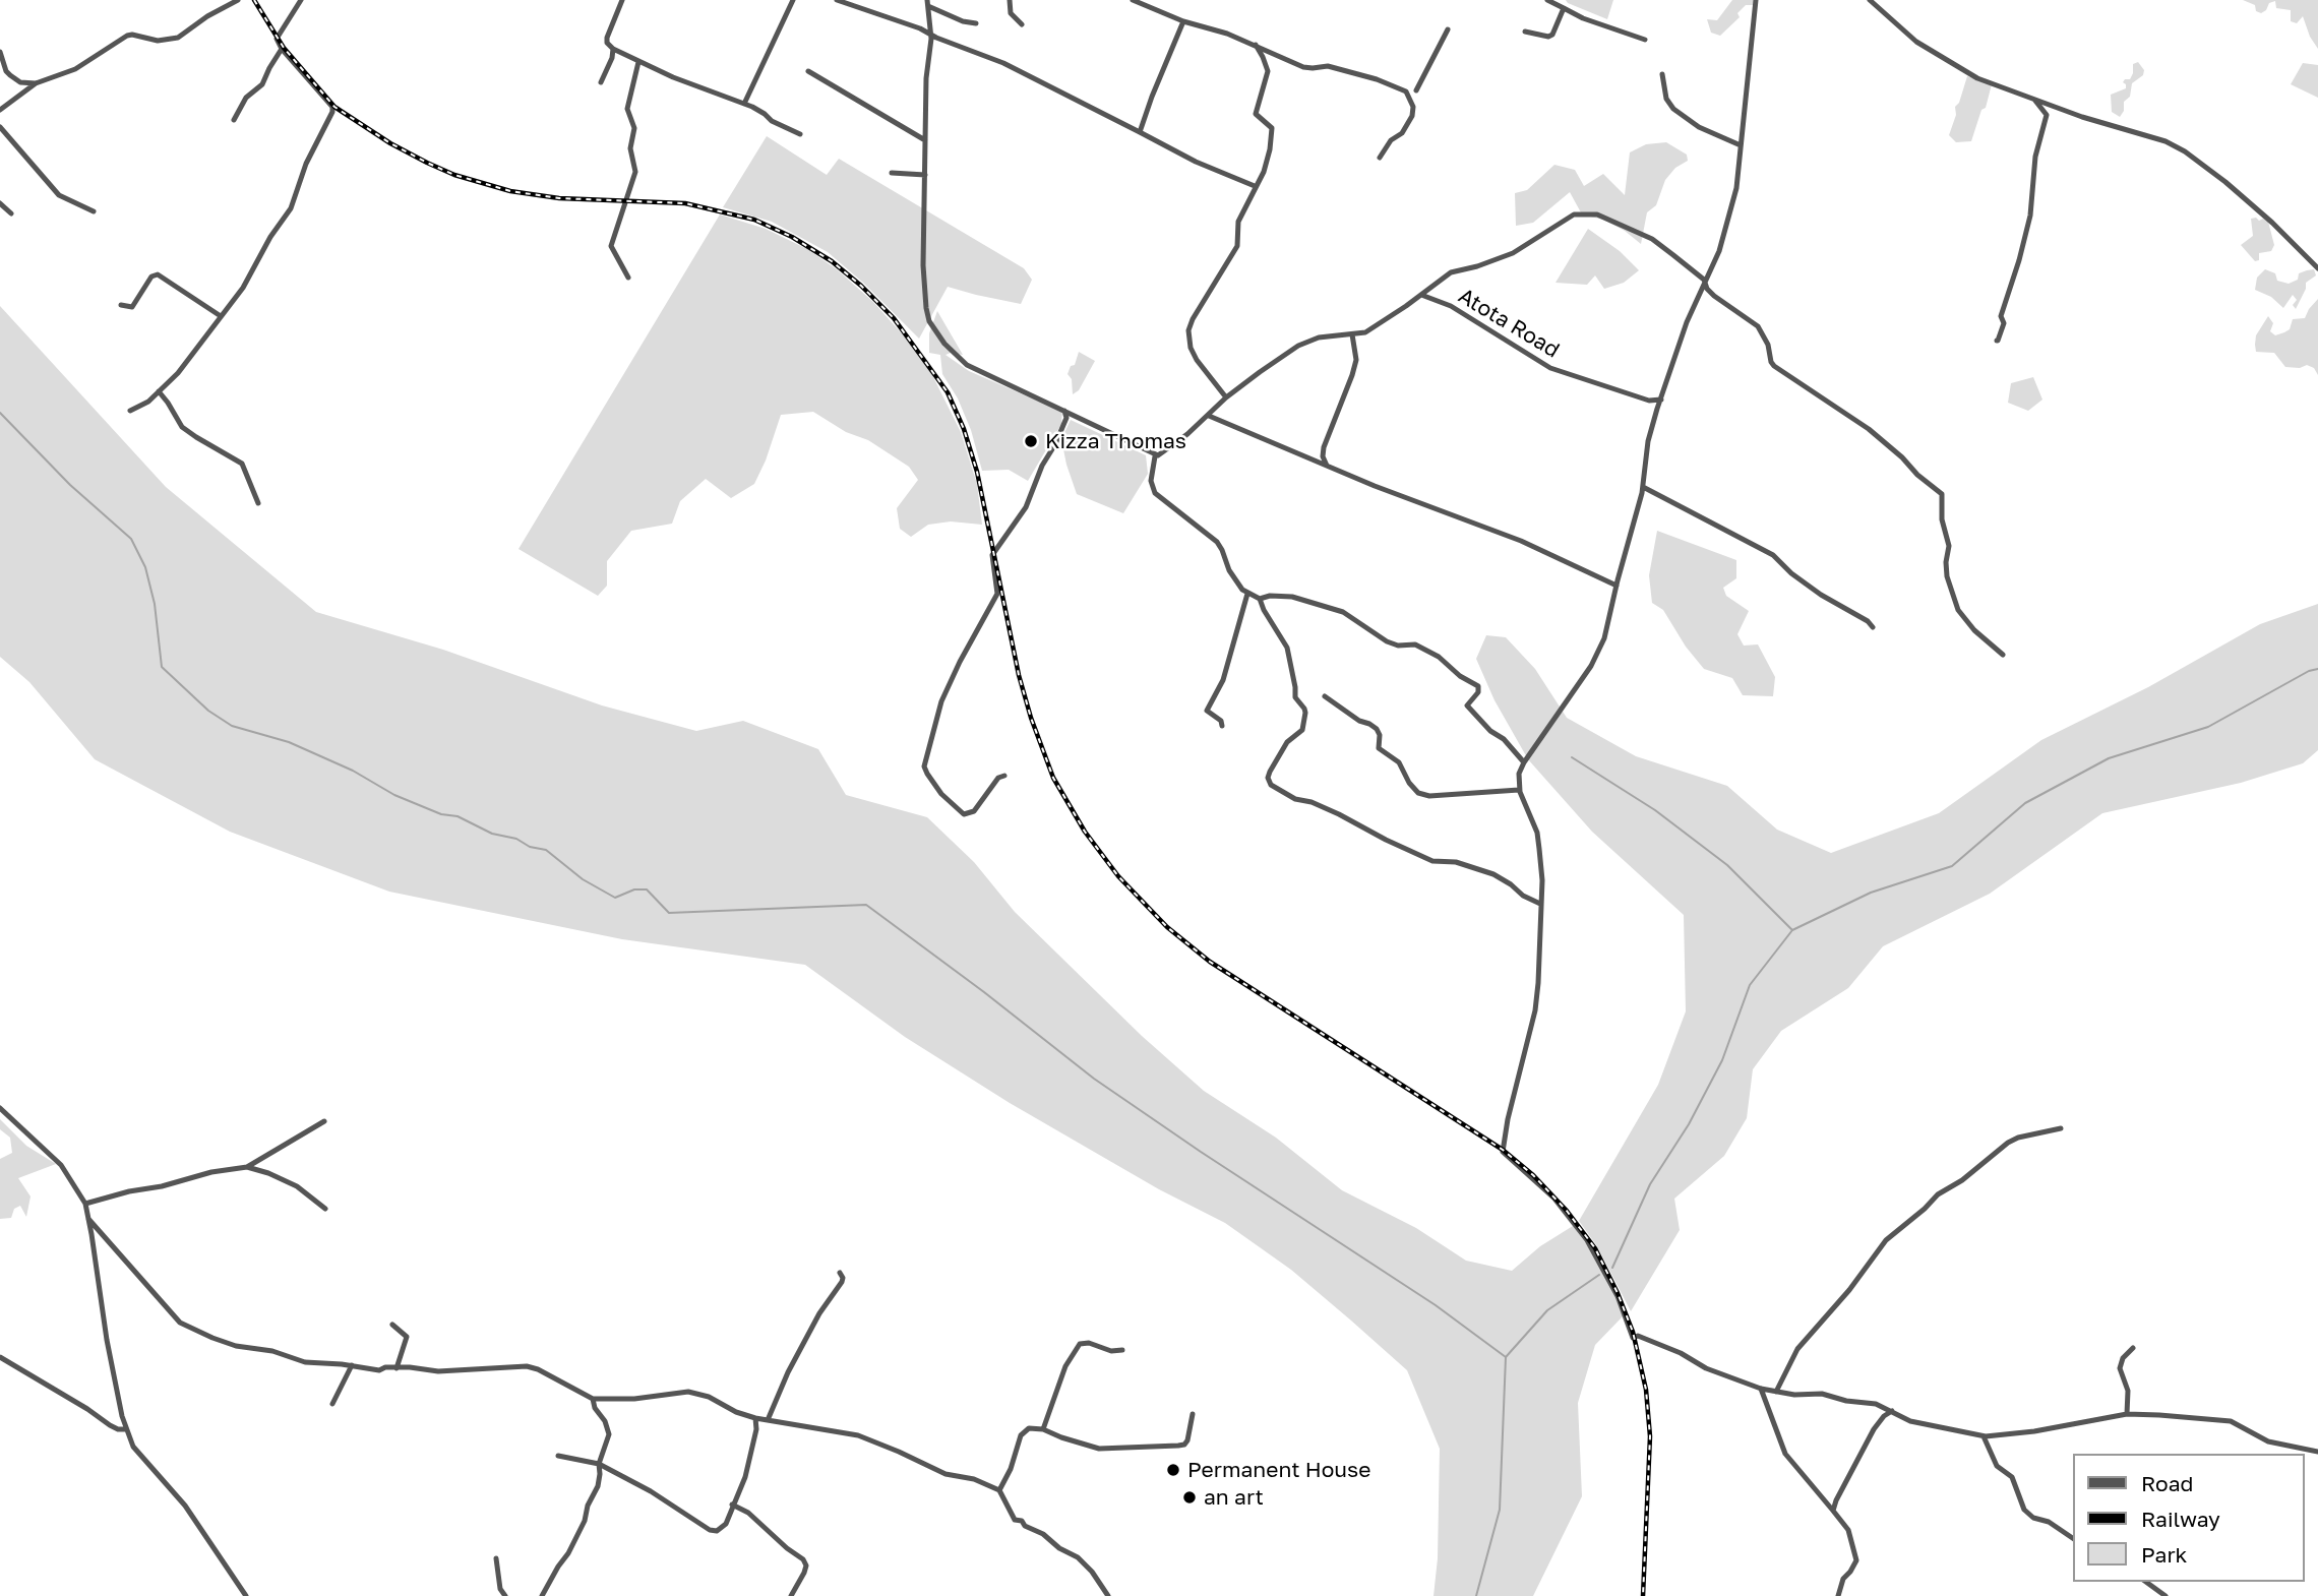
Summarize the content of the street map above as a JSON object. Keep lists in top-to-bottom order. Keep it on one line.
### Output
{"streets":{"street":["Atota Road"]},"places":["Kizza Thomas","Permanent House","an art"],"legend":["Road","Railway","Park"]}
